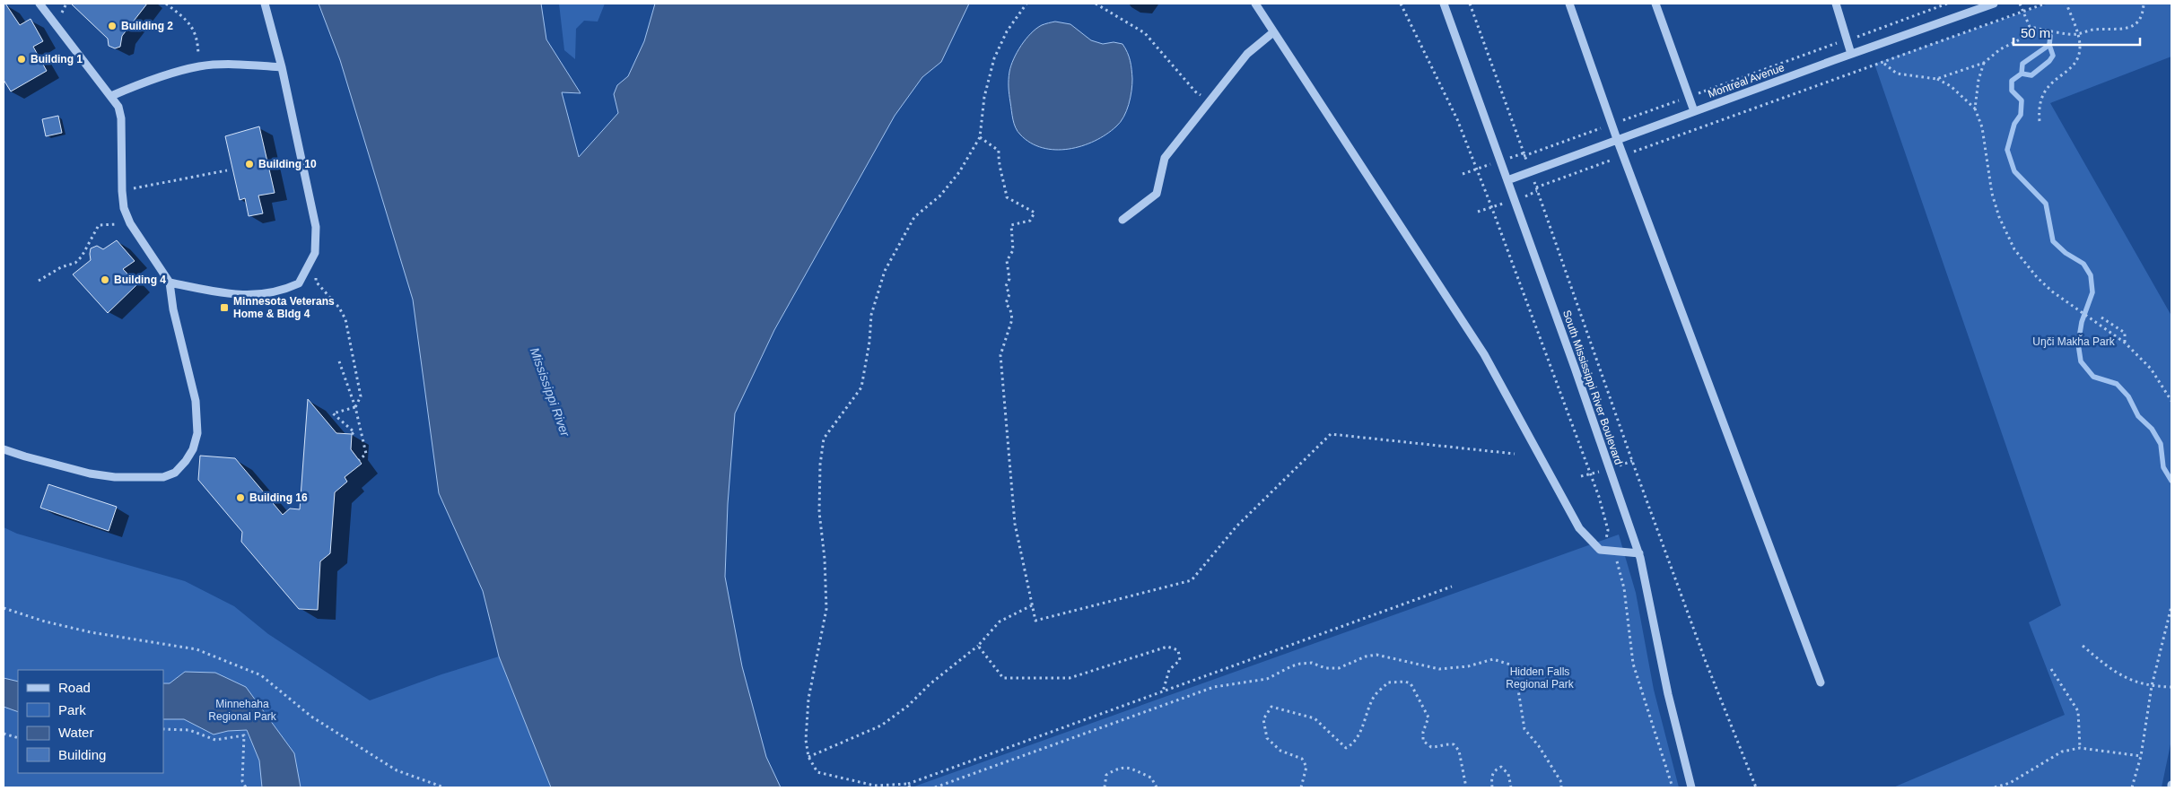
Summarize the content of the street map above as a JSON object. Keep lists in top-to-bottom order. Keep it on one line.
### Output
{"streets":{"street":["Montreal Avenue","South Mississippi River Boulevard"]},"crossings":[["Montreal Avenue","South Mississippi River Boulevard"]],"water":["Mississippi River"],"parks":["Uŋči Makȟa Park","Hidden Falls Regional Park","Minnehaha Regional Park"],"places":{"other":["Building 2","Building 1","Building 10","Building 4","Building 16"],"transit":["Minnesota Veterans Home & Bldg 4"]},"legend":["Road","Park","Water","Building"],"scale_bar":"50 m"}
